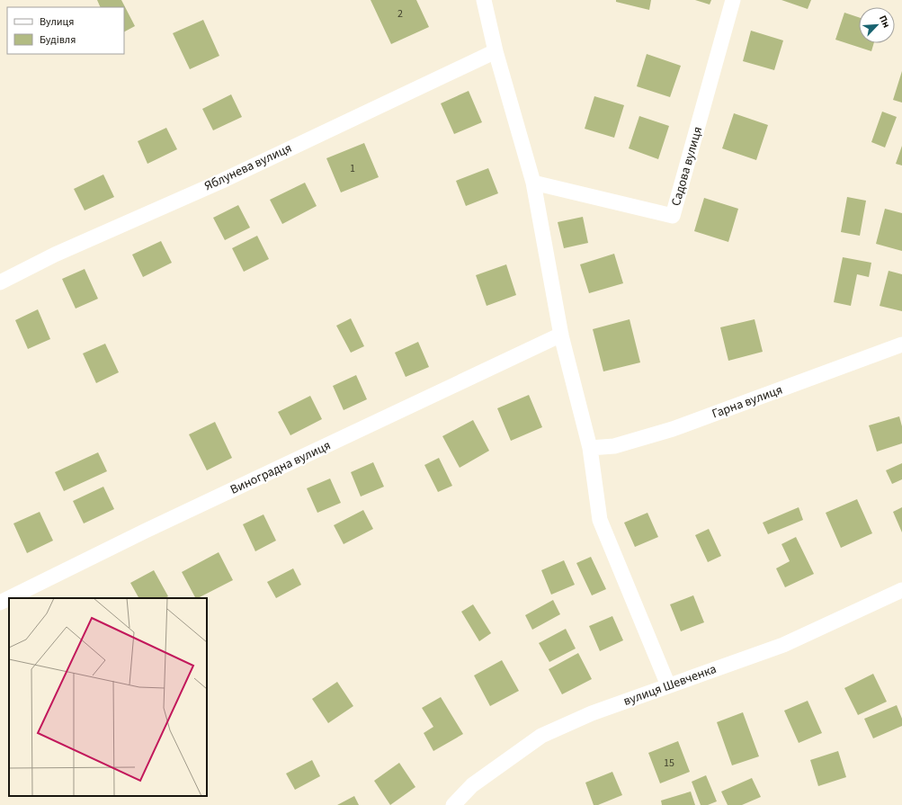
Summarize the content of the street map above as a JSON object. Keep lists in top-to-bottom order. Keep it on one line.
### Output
{"streets":{"street":["Садова вулиця","Яблунева вулиця","Гарна вулиця","Виноградна вулиця","вулиця Шевченка"]},"house_numbers":["2","1","15"],"legend":["Вулиця","Будівля"],"north":"top right"}
